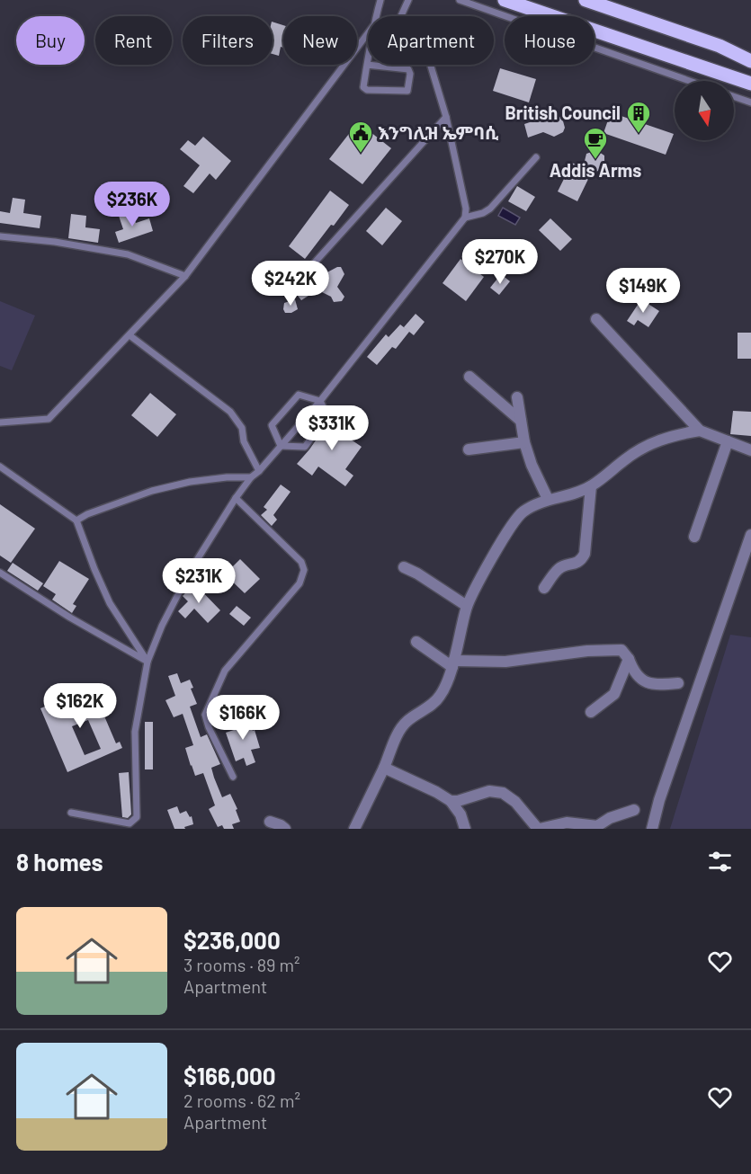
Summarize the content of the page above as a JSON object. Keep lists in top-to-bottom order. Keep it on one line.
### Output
{"places":{"building":["British Council"],"public building":["እንግሊዝ ኤምባሲ"],"cafe":["Addis Arms"]},"north":"bottom","page":{"chip":["Buy","Rent","Filters","New","Apartment","House"],"price":["$236K","$270K","$242K","$149K","$331K","$231K","$162K","$166K"],"heading":"8 homes","list":[{"name":"$236,000","note":"3 rooms · 89 m² · Apartment"},{"name":"$166,000","note":"2 rooms · 62 m² · Apartment"}]}}
